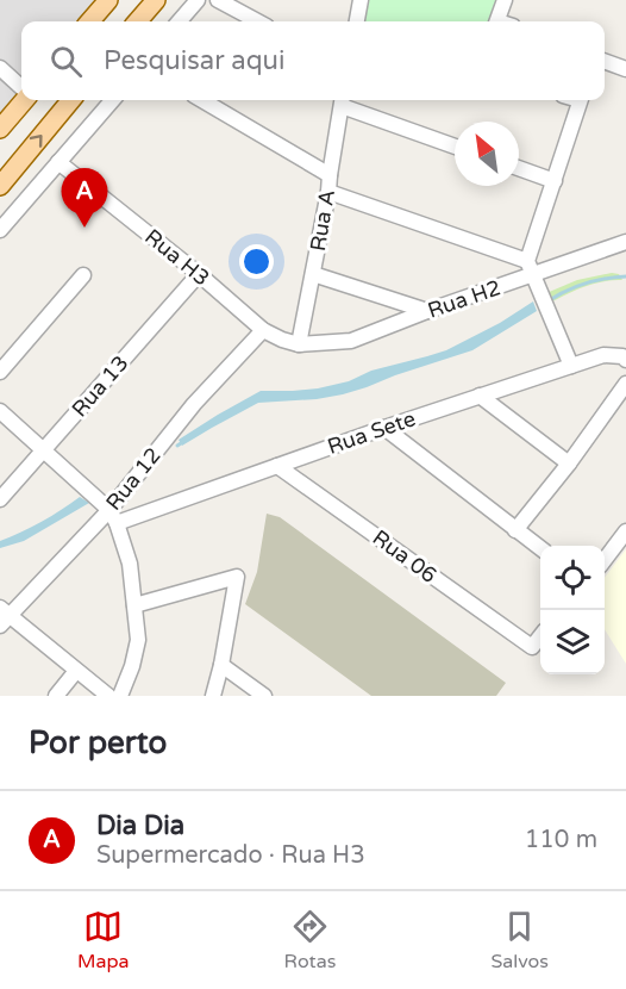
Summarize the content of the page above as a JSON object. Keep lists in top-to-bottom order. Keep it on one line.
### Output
{"streets":{"street":["Rua A","Rua H3","Rua H2","Rua 13","Rua Sete","Rua 12","Rua 06"]},"crossings":[["Rua A","Rua H3"],["Rua A","Rua H2"],["Rua H3","Rua H2"],["Rua H3","Rua 13"],["Rua H3","Rua 12"],["Rua Sete","Rua 06"]],"north":"top left","page":{"search":"Pesquisar aqui","pins":"A","heading":"Por perto","list":[{"mark":"A","name":"Dia Dia","note":"Supermercado · Rua H3","value":"110 m"}],"nav":["Mapa","Rotas","Salvos"]}}
